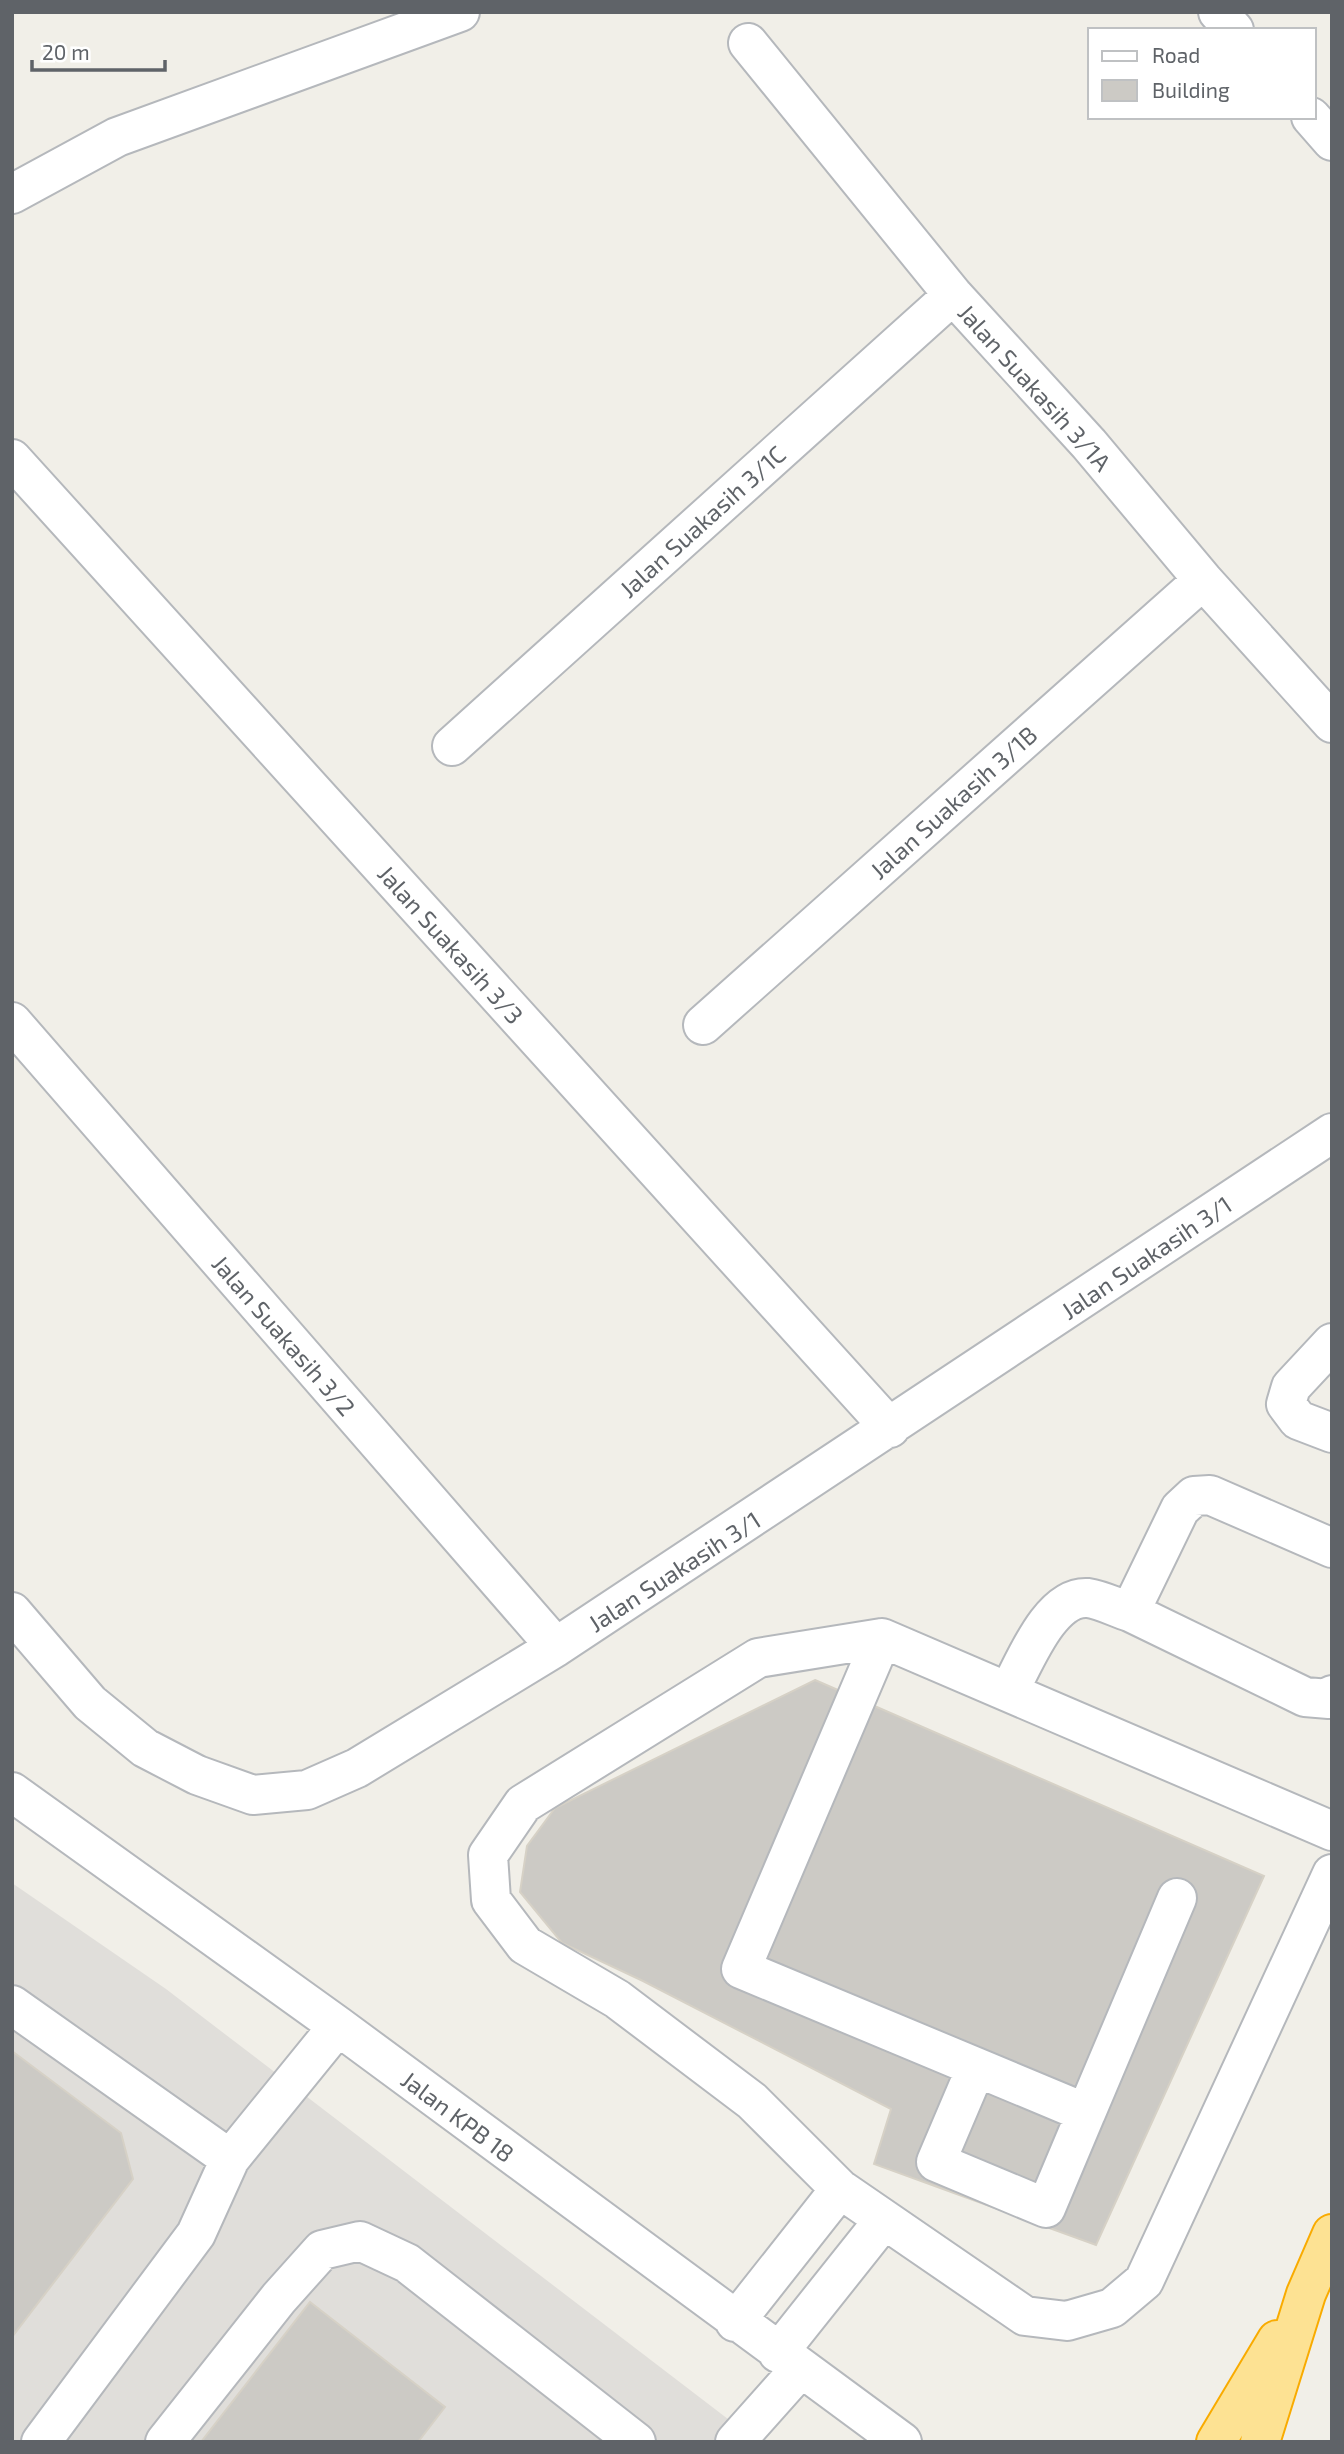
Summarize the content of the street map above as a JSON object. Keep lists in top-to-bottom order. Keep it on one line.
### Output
{"streets":{"street":["Jalan Suakasih 3/1A","Jalan Suakasih 3/1C","Jalan Suakasih 3/1B","Jalan Suakasih 3/3","Jalan Suakasih 3/1","Jalan Suakasih 3/2","Jalan KPB 18"]},"crossings":[["Jalan Suakasih 3/1A","Jalan Suakasih 3/1C"],["Jalan Suakasih 3/1A","Jalan Suakasih 3/1B"],["Jalan Suakasih 3/3","Jalan Suakasih 3/1"],["Jalan Suakasih 3/1","Jalan Suakasih 3/2"]],"legend":["Road","Building"],"scale_bar":"20 m"}
